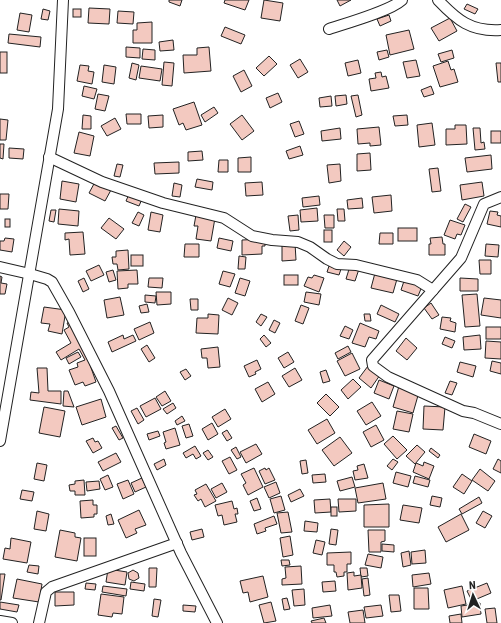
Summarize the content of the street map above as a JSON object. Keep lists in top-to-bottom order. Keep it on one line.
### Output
{"north":"top"}
